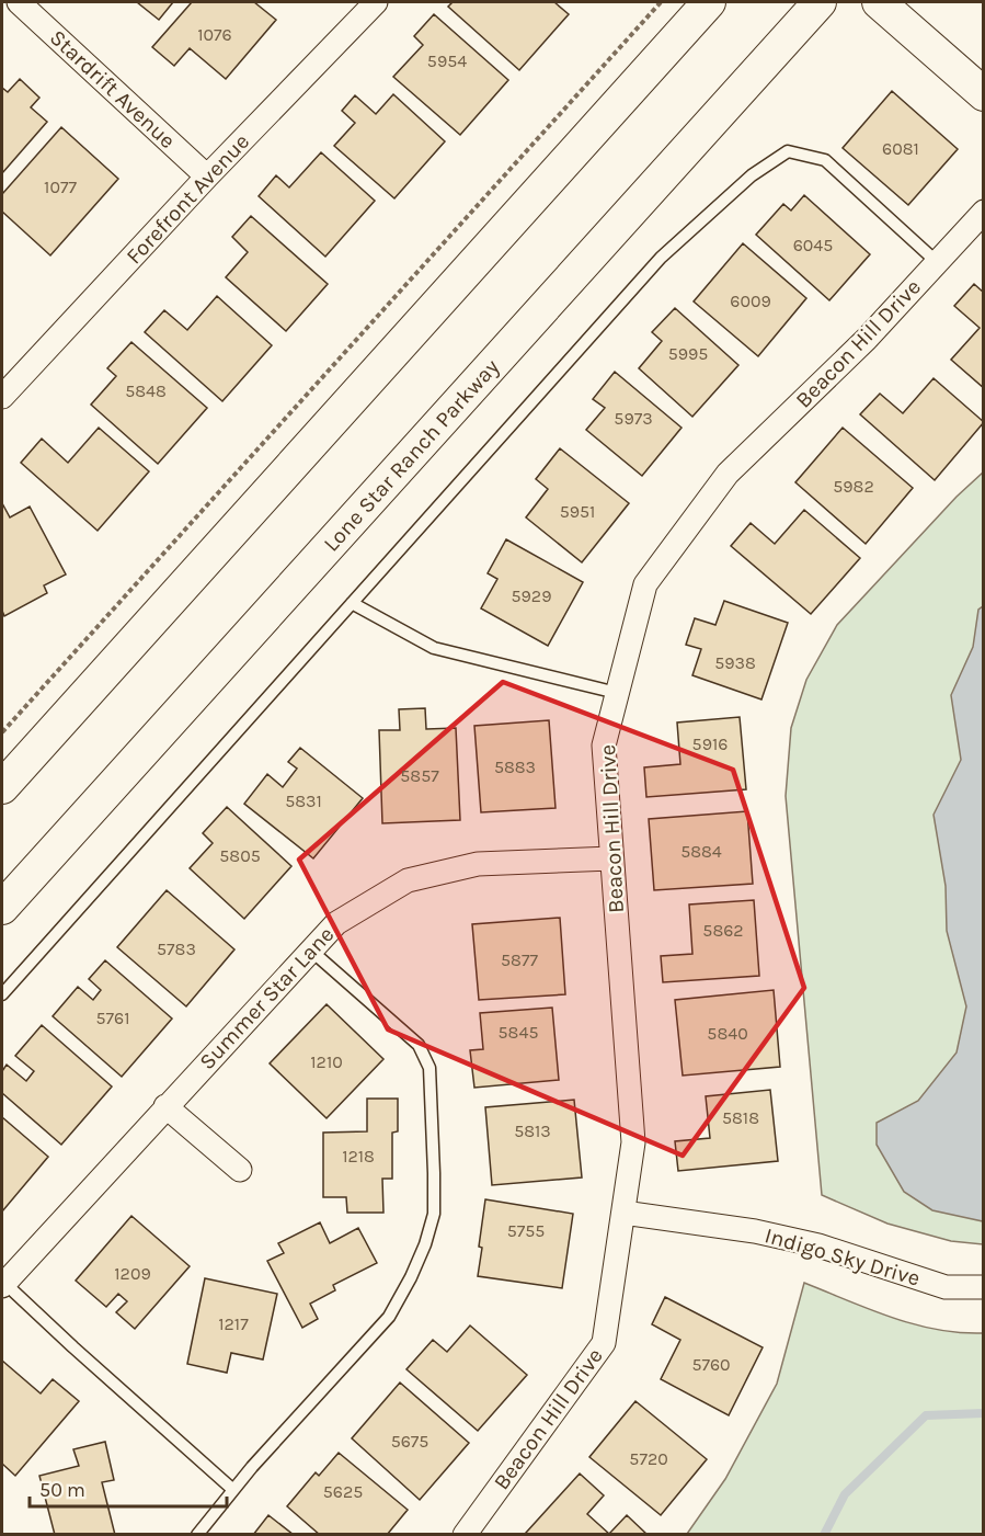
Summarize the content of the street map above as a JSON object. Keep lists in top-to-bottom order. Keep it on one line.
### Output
{"streets":{"main road":["Lone Star Ranch Parkway"],"street":["Stardrift Avenue","Forefront Avenue","Beacon Hill Drive","Summer Star Lane","Indigo Sky Drive"]},"crossings":[["Stardrift Avenue","Forefront Avenue"],["Beacon Hill Drive","Summer Star Lane"],["Beacon Hill Drive","Indigo Sky Drive"]],"house_numbers":["1076","5954","6081","1077","6045","6009","5995","5848","5973","5982","5951","5929","5938","5916","5883","5857","5831","5884","5805","5862","5783","5877","5761","5845","5840","1210","5818","5813","1218","5755","1209","1217","5760","5675","5720","5625"],"scale_bar":"50 m"}
